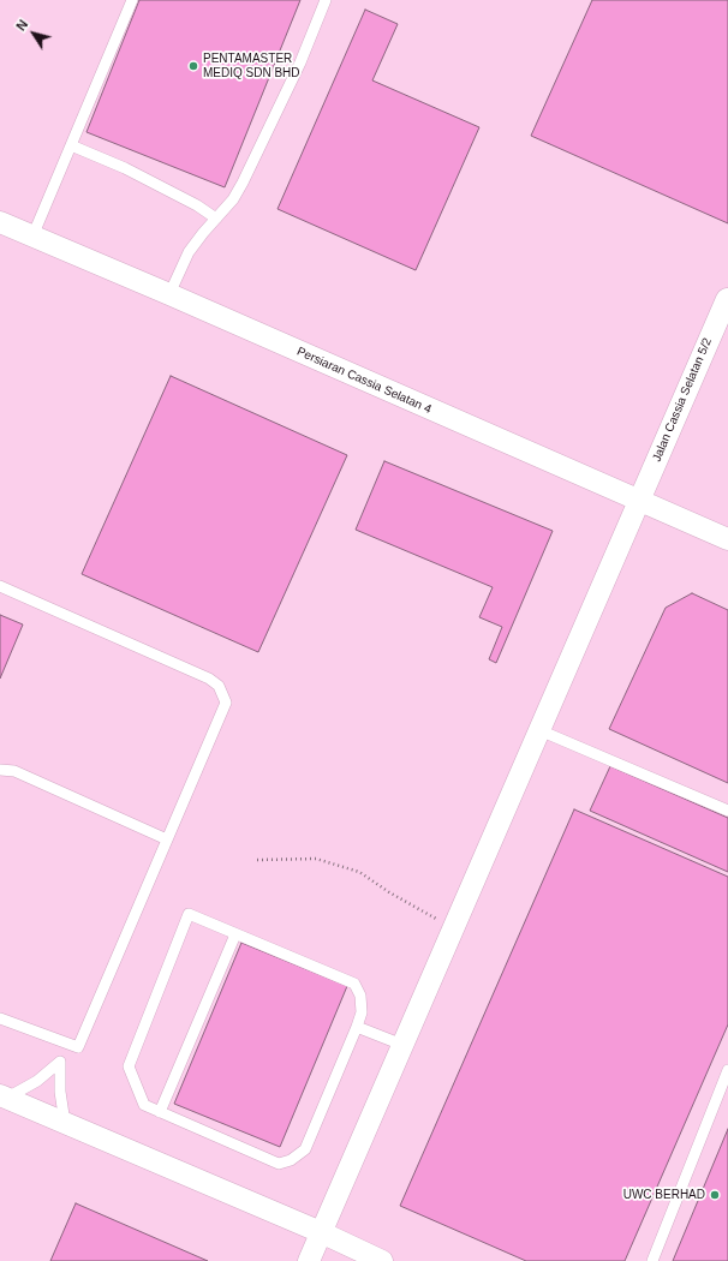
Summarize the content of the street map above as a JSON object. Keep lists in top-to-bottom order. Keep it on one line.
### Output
{"streets":{"street":["Persiaran Cassia Selatan 4","Jalan Cassia Selatan 5/2"]},"crossings":[["Persiaran Cassia Selatan 4","Jalan Cassia Selatan 5/2"]],"places":["PENTAMASTER MEDIQ SDN BHD","UWC BERHAD"],"north":"top left"}
